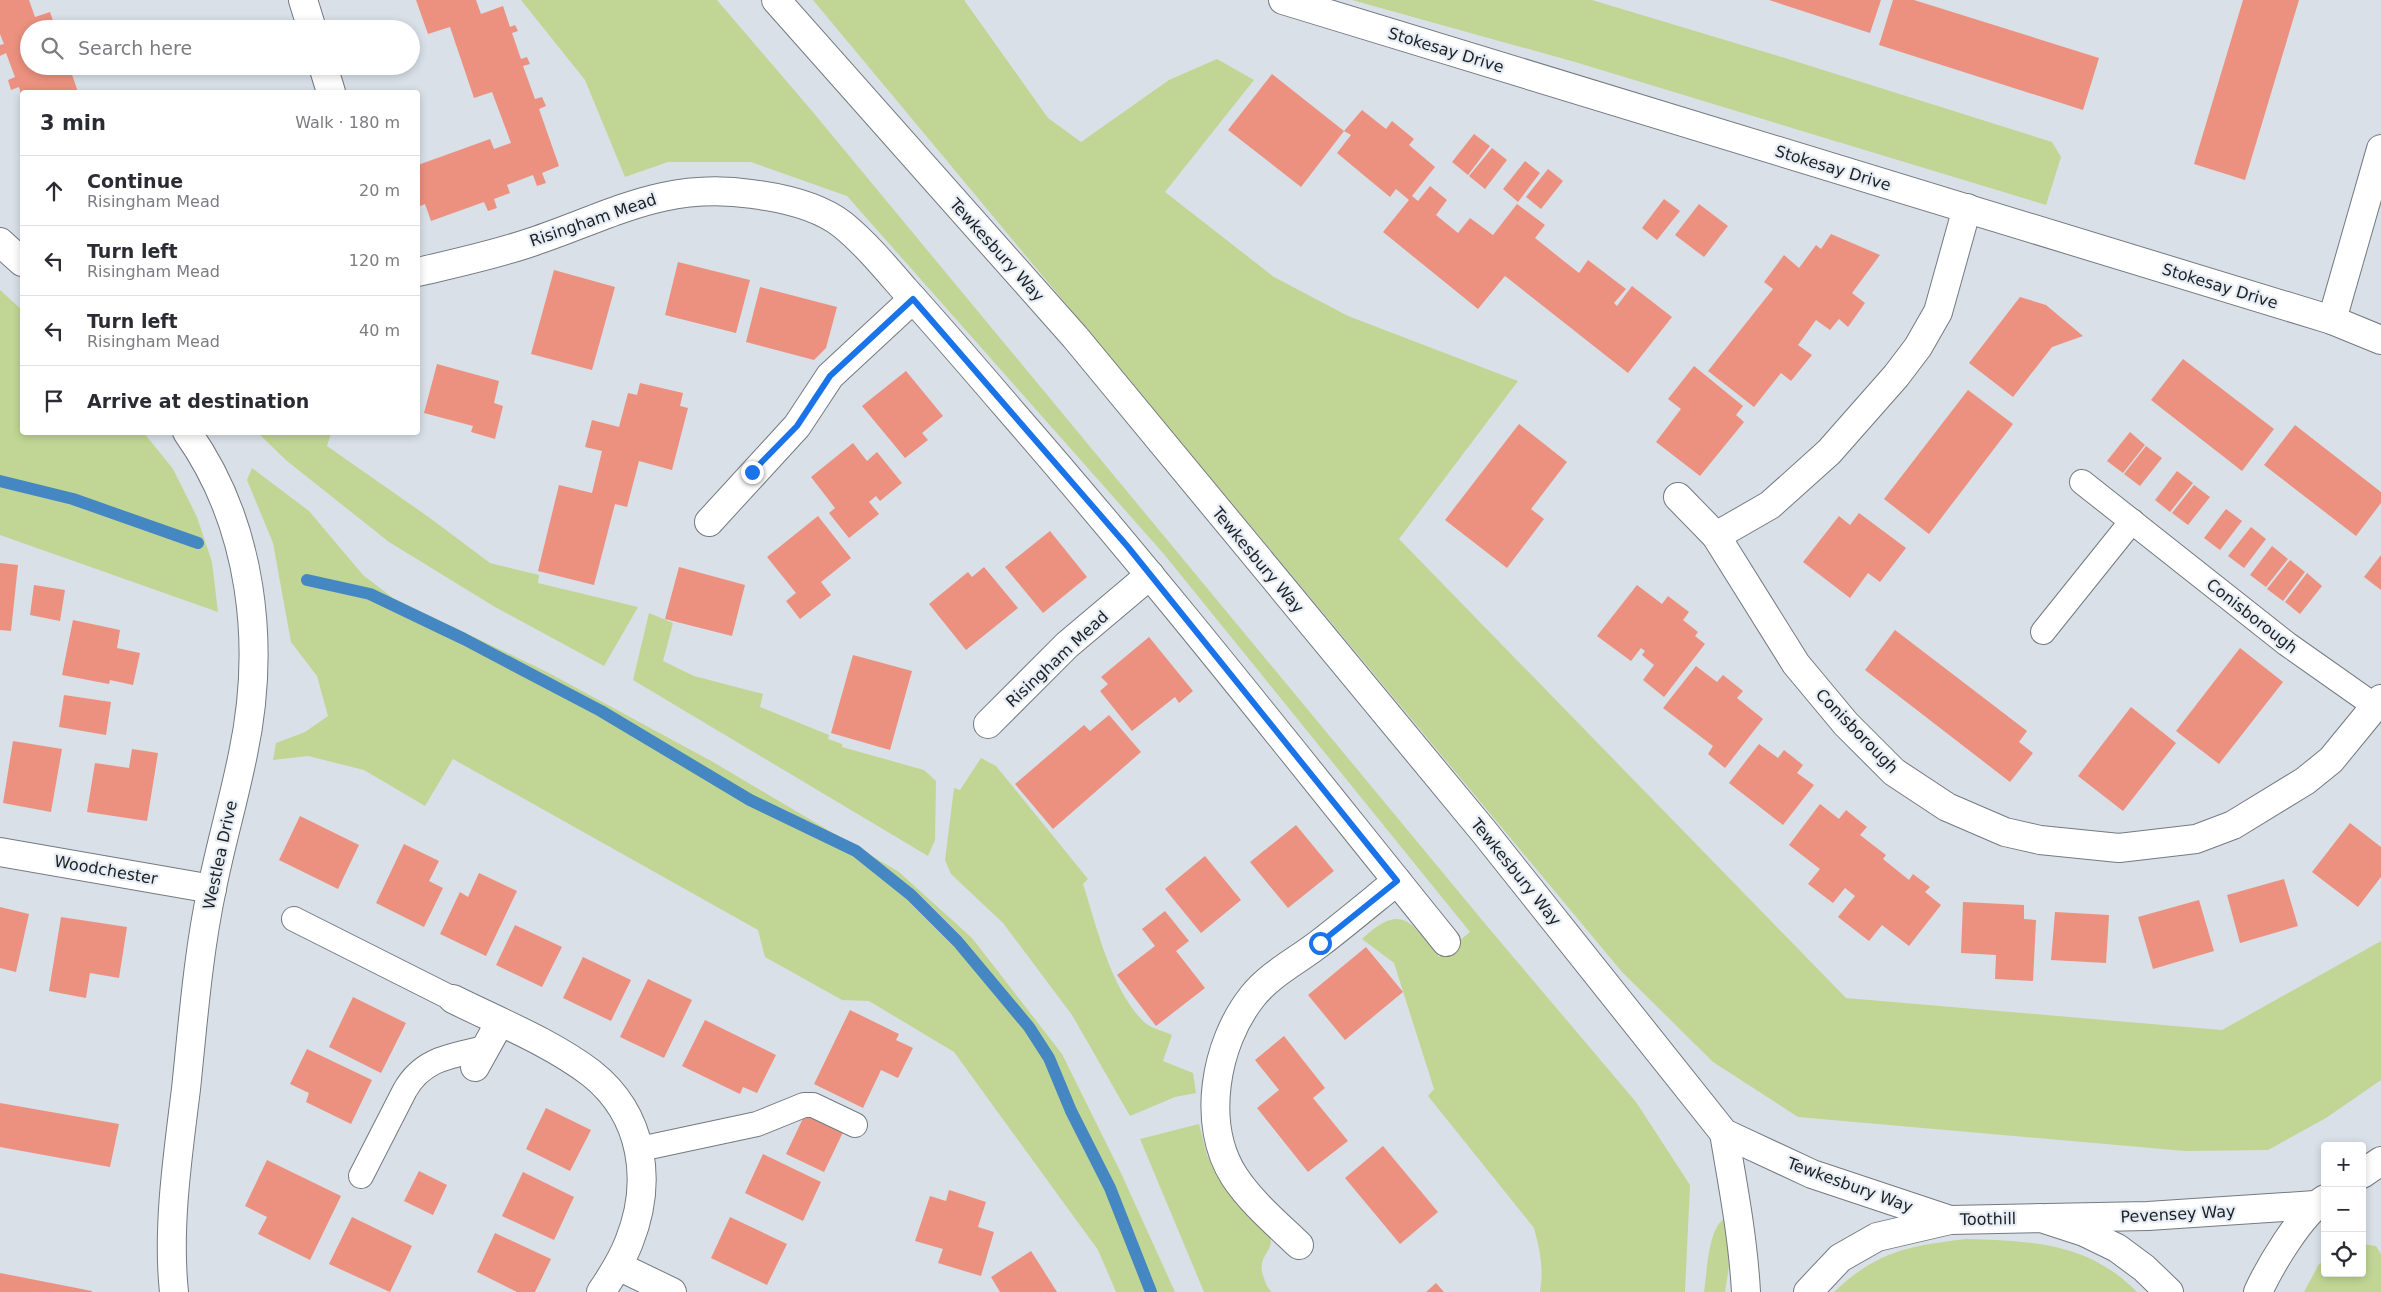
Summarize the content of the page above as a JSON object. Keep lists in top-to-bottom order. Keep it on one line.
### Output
{"streets":{"street":["Stokesay Drive","Risingham Mead","Tewkesbury Way","Conisborough","Westlea Drive","Woodchester","Pevensey Way","Toothill"]},"crossings":[["Tewkesbury Way","Toothill"],["Westlea Drive","Woodchester"],["Pevensey Way","Toothill"]],"page":{"search":"Search here","heading":["3 min","Walk · 180 m"],"list":[["Continue","Risingham Mead","20 m"],["Turn left","Risingham Mead","120 m"],["Turn left","Risingham Mead","40 m"],"Arrive at destination"],"map_buttons":["+","−"]}}
